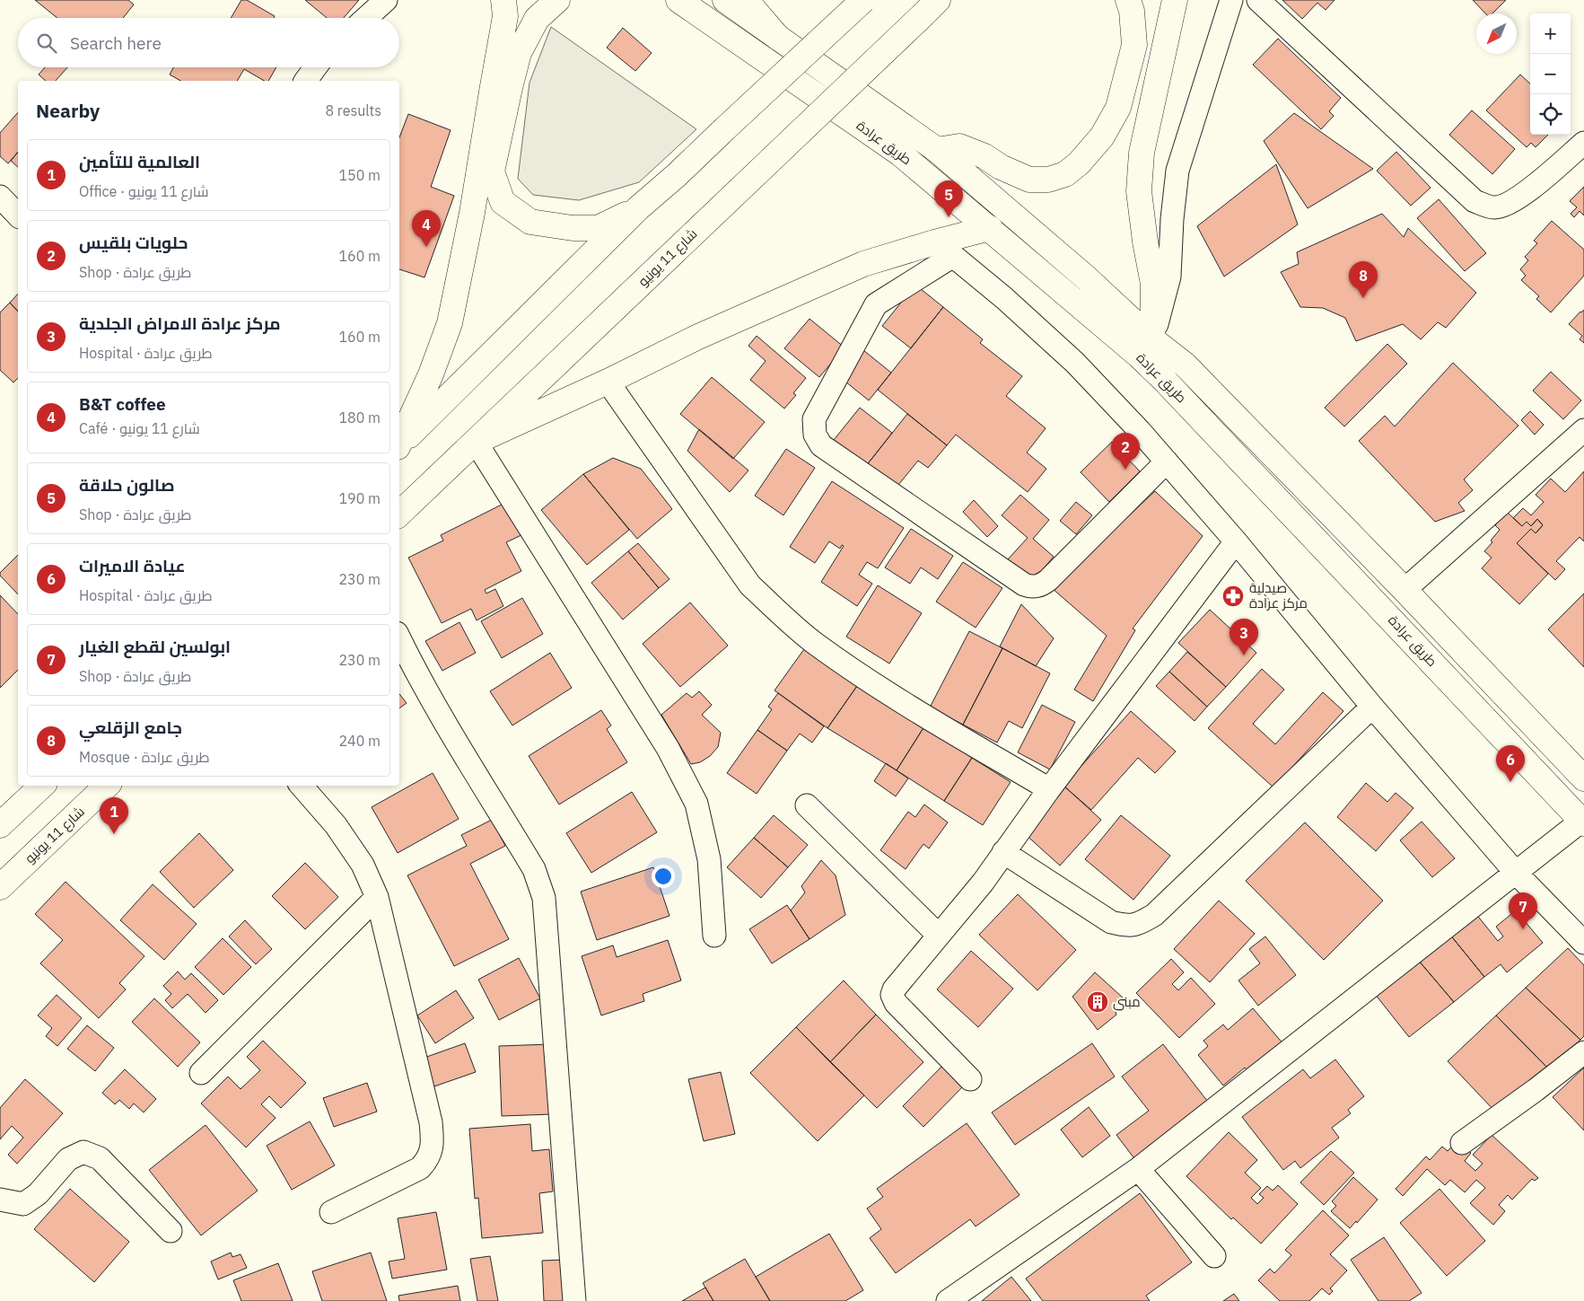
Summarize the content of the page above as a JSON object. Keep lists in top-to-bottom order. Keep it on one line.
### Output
{"streets":{"main road":["طريق عرادة","شارع 11 يونيو"]},"places":{"pharmacy":["صيدلية مركز عرادة"],"building":["مبنى"]},"north":"bottom left","page":{"map_buttons":["+","−"],"search":"Search here","heading":["Nearby","8 results"],"list":[{"mark":"1","name":"العالمية للتأمين","note":"Office · شارع 11 يونيو","value":"150 m"},{"mark":"2","name":"حلويات بلقيس","note":"Shop · طريق عرادة","value":"160 m"},{"mark":"3","name":"مركز عرادة الامراض الجلدية","note":"Hospital · طريق عرادة","value":"160 m"},{"mark":"4","name":"B&T coffee","note":"Café · شارع 11 يونيو","value":"180 m"},{"mark":"5","name":"صالون حلاقة","note":"Shop · طريق عرادة","value":"190 m"},{"mark":"6","name":"عيادة الاميرات","note":"Hospital · طريق عرادة","value":"230 m"},{"mark":"7","name":"ابولسين لقطع الغيار","note":"Shop · طريق عرادة","value":"230 m"},{"mark":"8","name":"جامع الزقلعي","note":"Mosque · طريق عرادة","value":"240 m"}],"pins":["5","4","8","2","3","6","1","7"]}}
